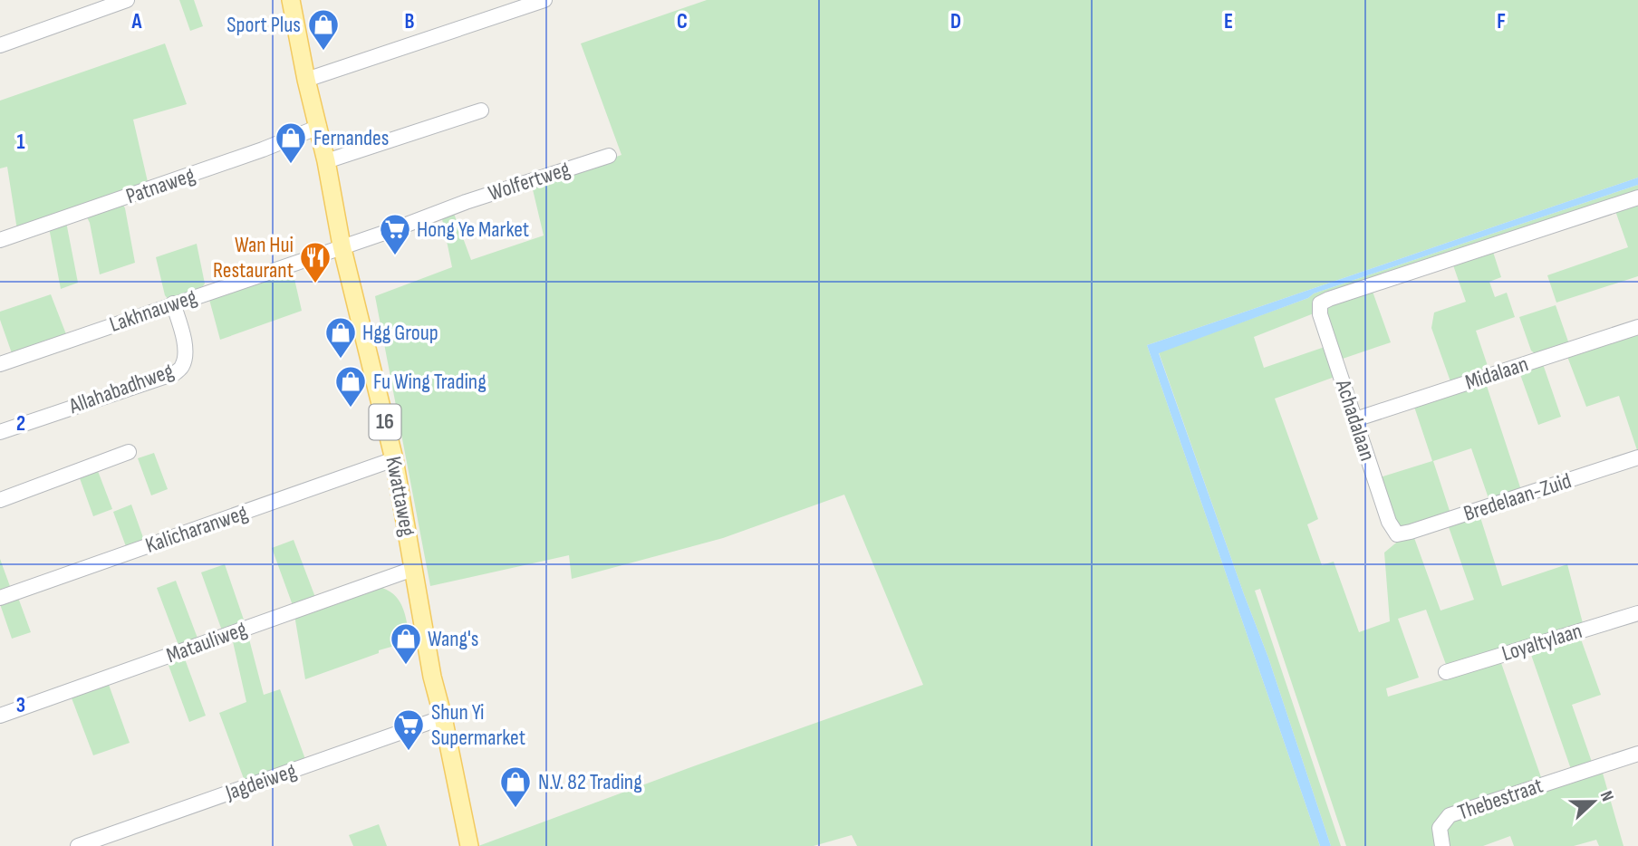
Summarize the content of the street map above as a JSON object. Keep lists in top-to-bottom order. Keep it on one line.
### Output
{"streets":{"main road":["16","Kwattaweg"],"street":["Wolfertweg","Patnaweg","Lakhnauweg","Midalaan","Allahabadhweg","Achadalaan","Bredelaan-Zuid","Kalicharanweg","Matauliweg","Loyaltylaan","Jagdeiweg","Thebestraat"]},"crossings":[["Wolfertweg","Lakhnauweg"],["Wolfertweg","Kwattaweg"],["Patnaweg","Kwattaweg"],["Lakhnauweg","Allahabadhweg"],["Lakhnauweg","Kwattaweg"],["Midalaan","Achadalaan"],["Achadalaan","Bredelaan-Zuid"],["Kwattaweg","Kalicharanweg"],["Kwattaweg","Matauliweg"],["Kwattaweg","Jagdeiweg"]],"places":{"shop":["Sport Plus","Fernandes","Hgg Group","Fu Wing Trading","Wang's","N.V. 82 Trading"],"supermarket":["Hong Ye Market","Shun Yi Supermarket"],"restaurant":["Wan Hui Restaurant"]},"north":"right","grid":{"columns":["A","B","C","D","E","F"],"rows":["1","2","3"]}}
